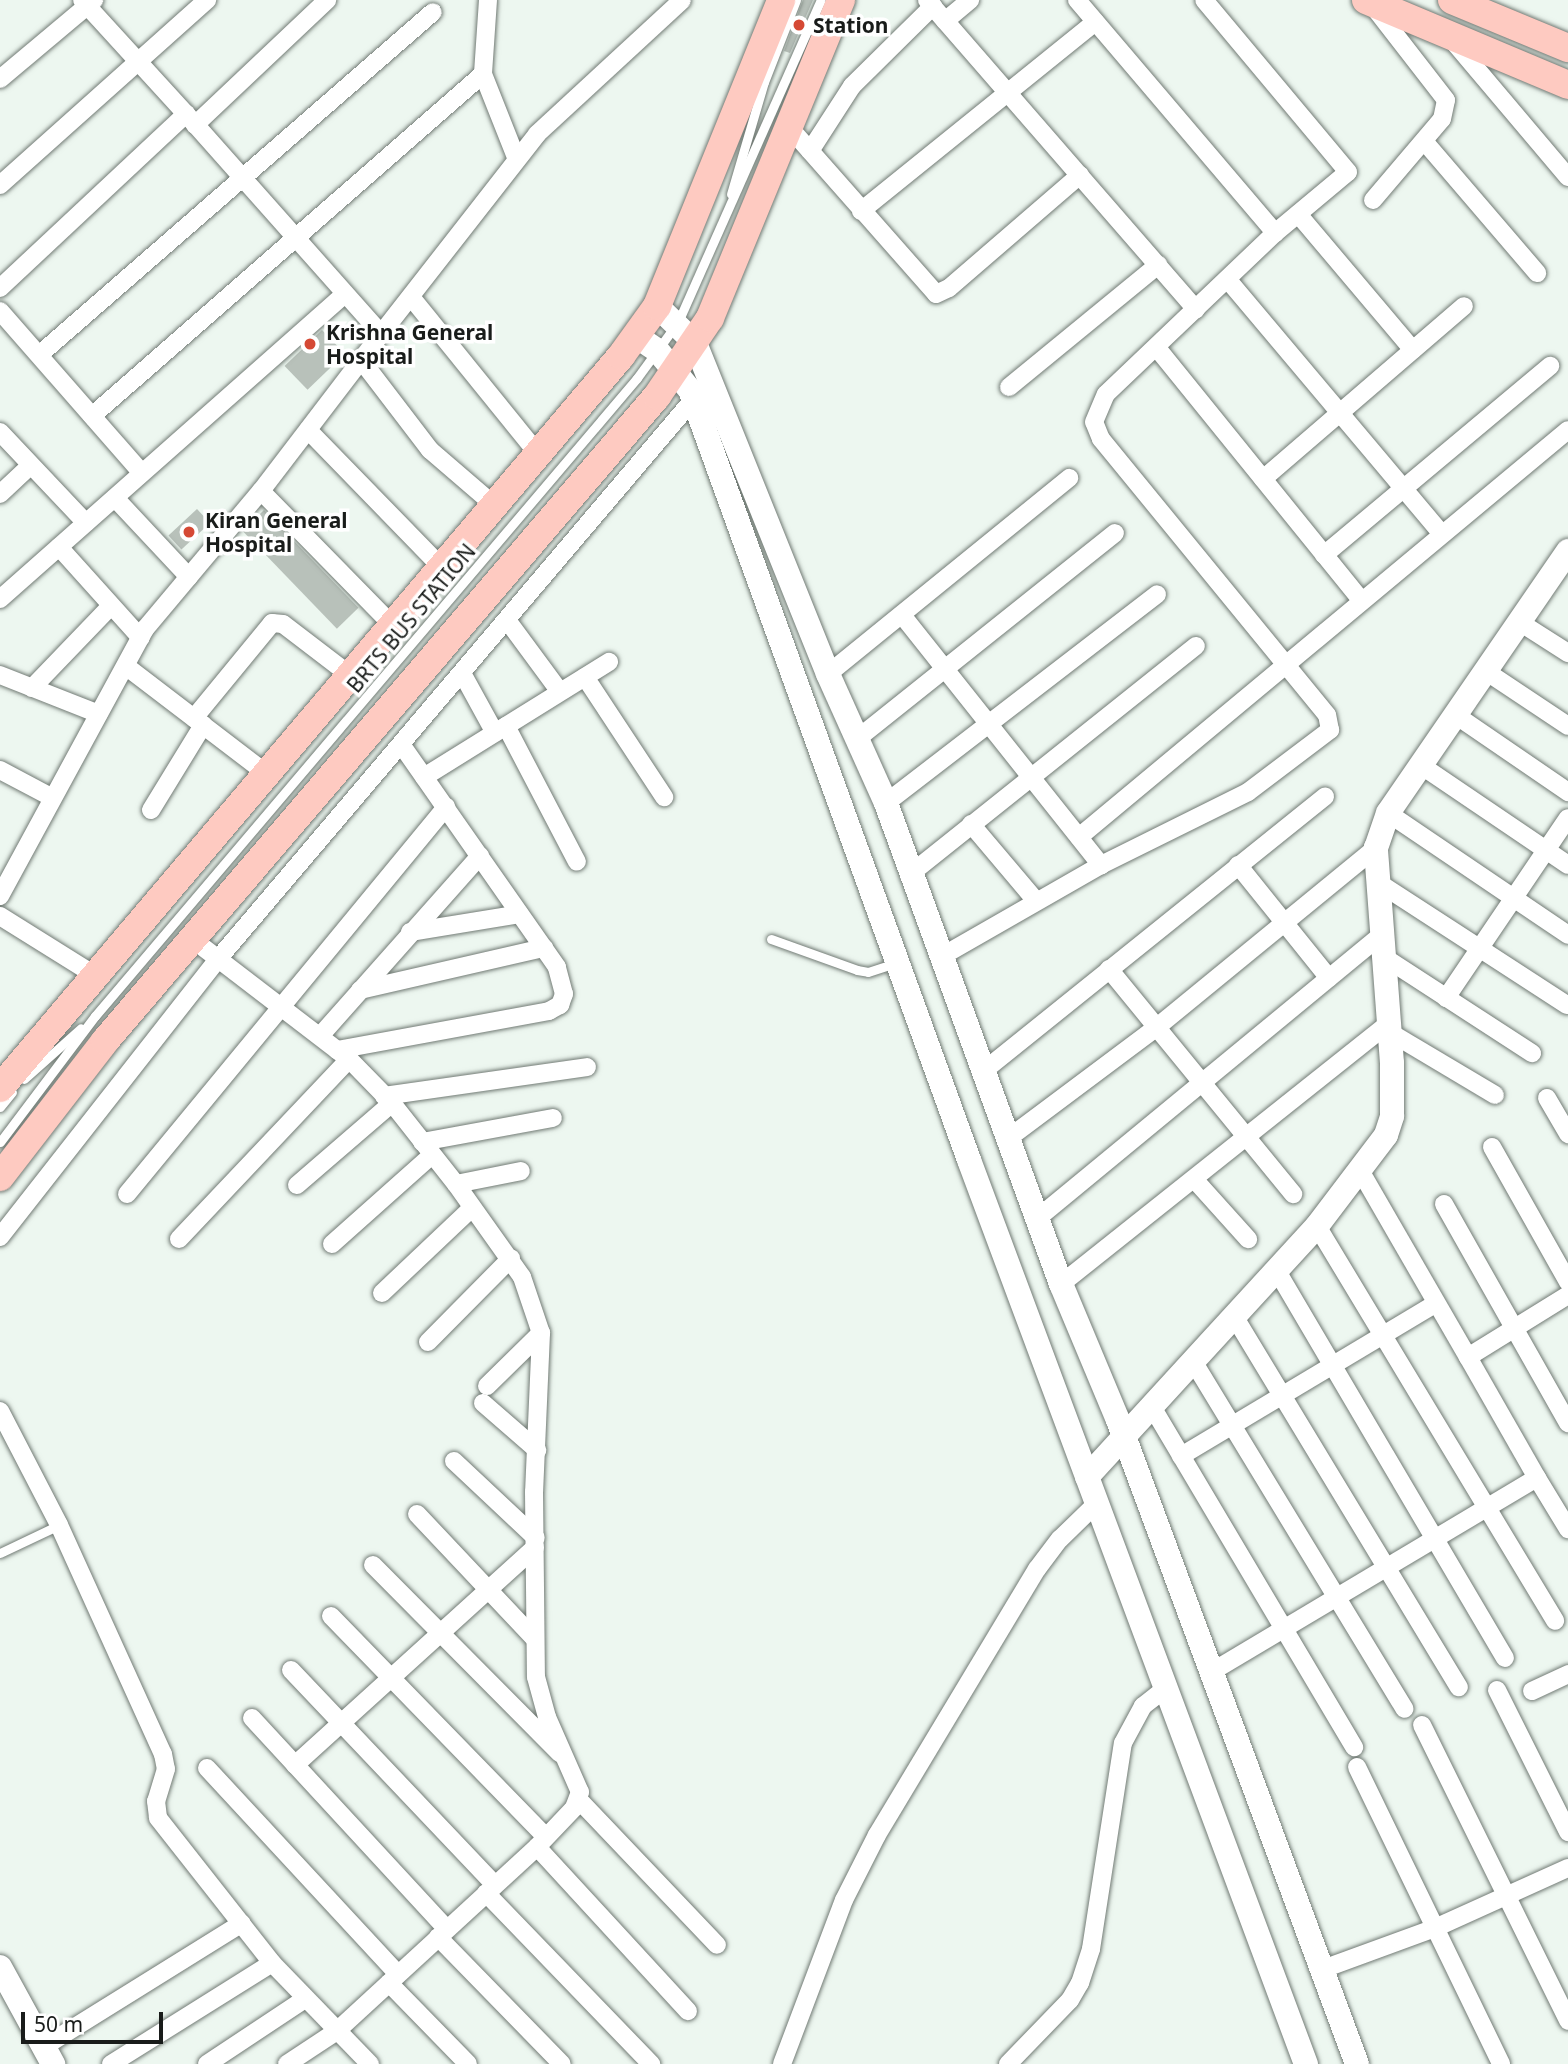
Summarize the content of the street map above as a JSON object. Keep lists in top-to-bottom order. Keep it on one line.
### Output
{"streets":{"lane":["BRTS BUS STATION"]},"places":["Station","Krishna General Hospital","Kiran General Hospital"],"scale_bar":"50 m"}
